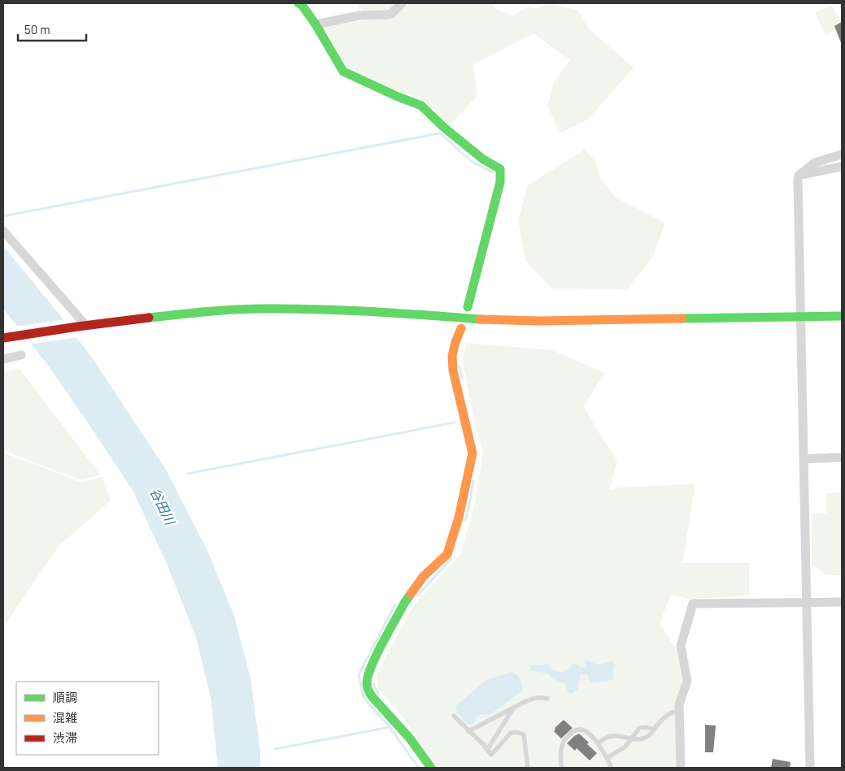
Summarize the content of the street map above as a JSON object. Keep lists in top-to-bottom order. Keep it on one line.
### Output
{"water":["谷田川"],"legend":["順調","混雑","渋滞"],"scale_bar":"50 m"}
